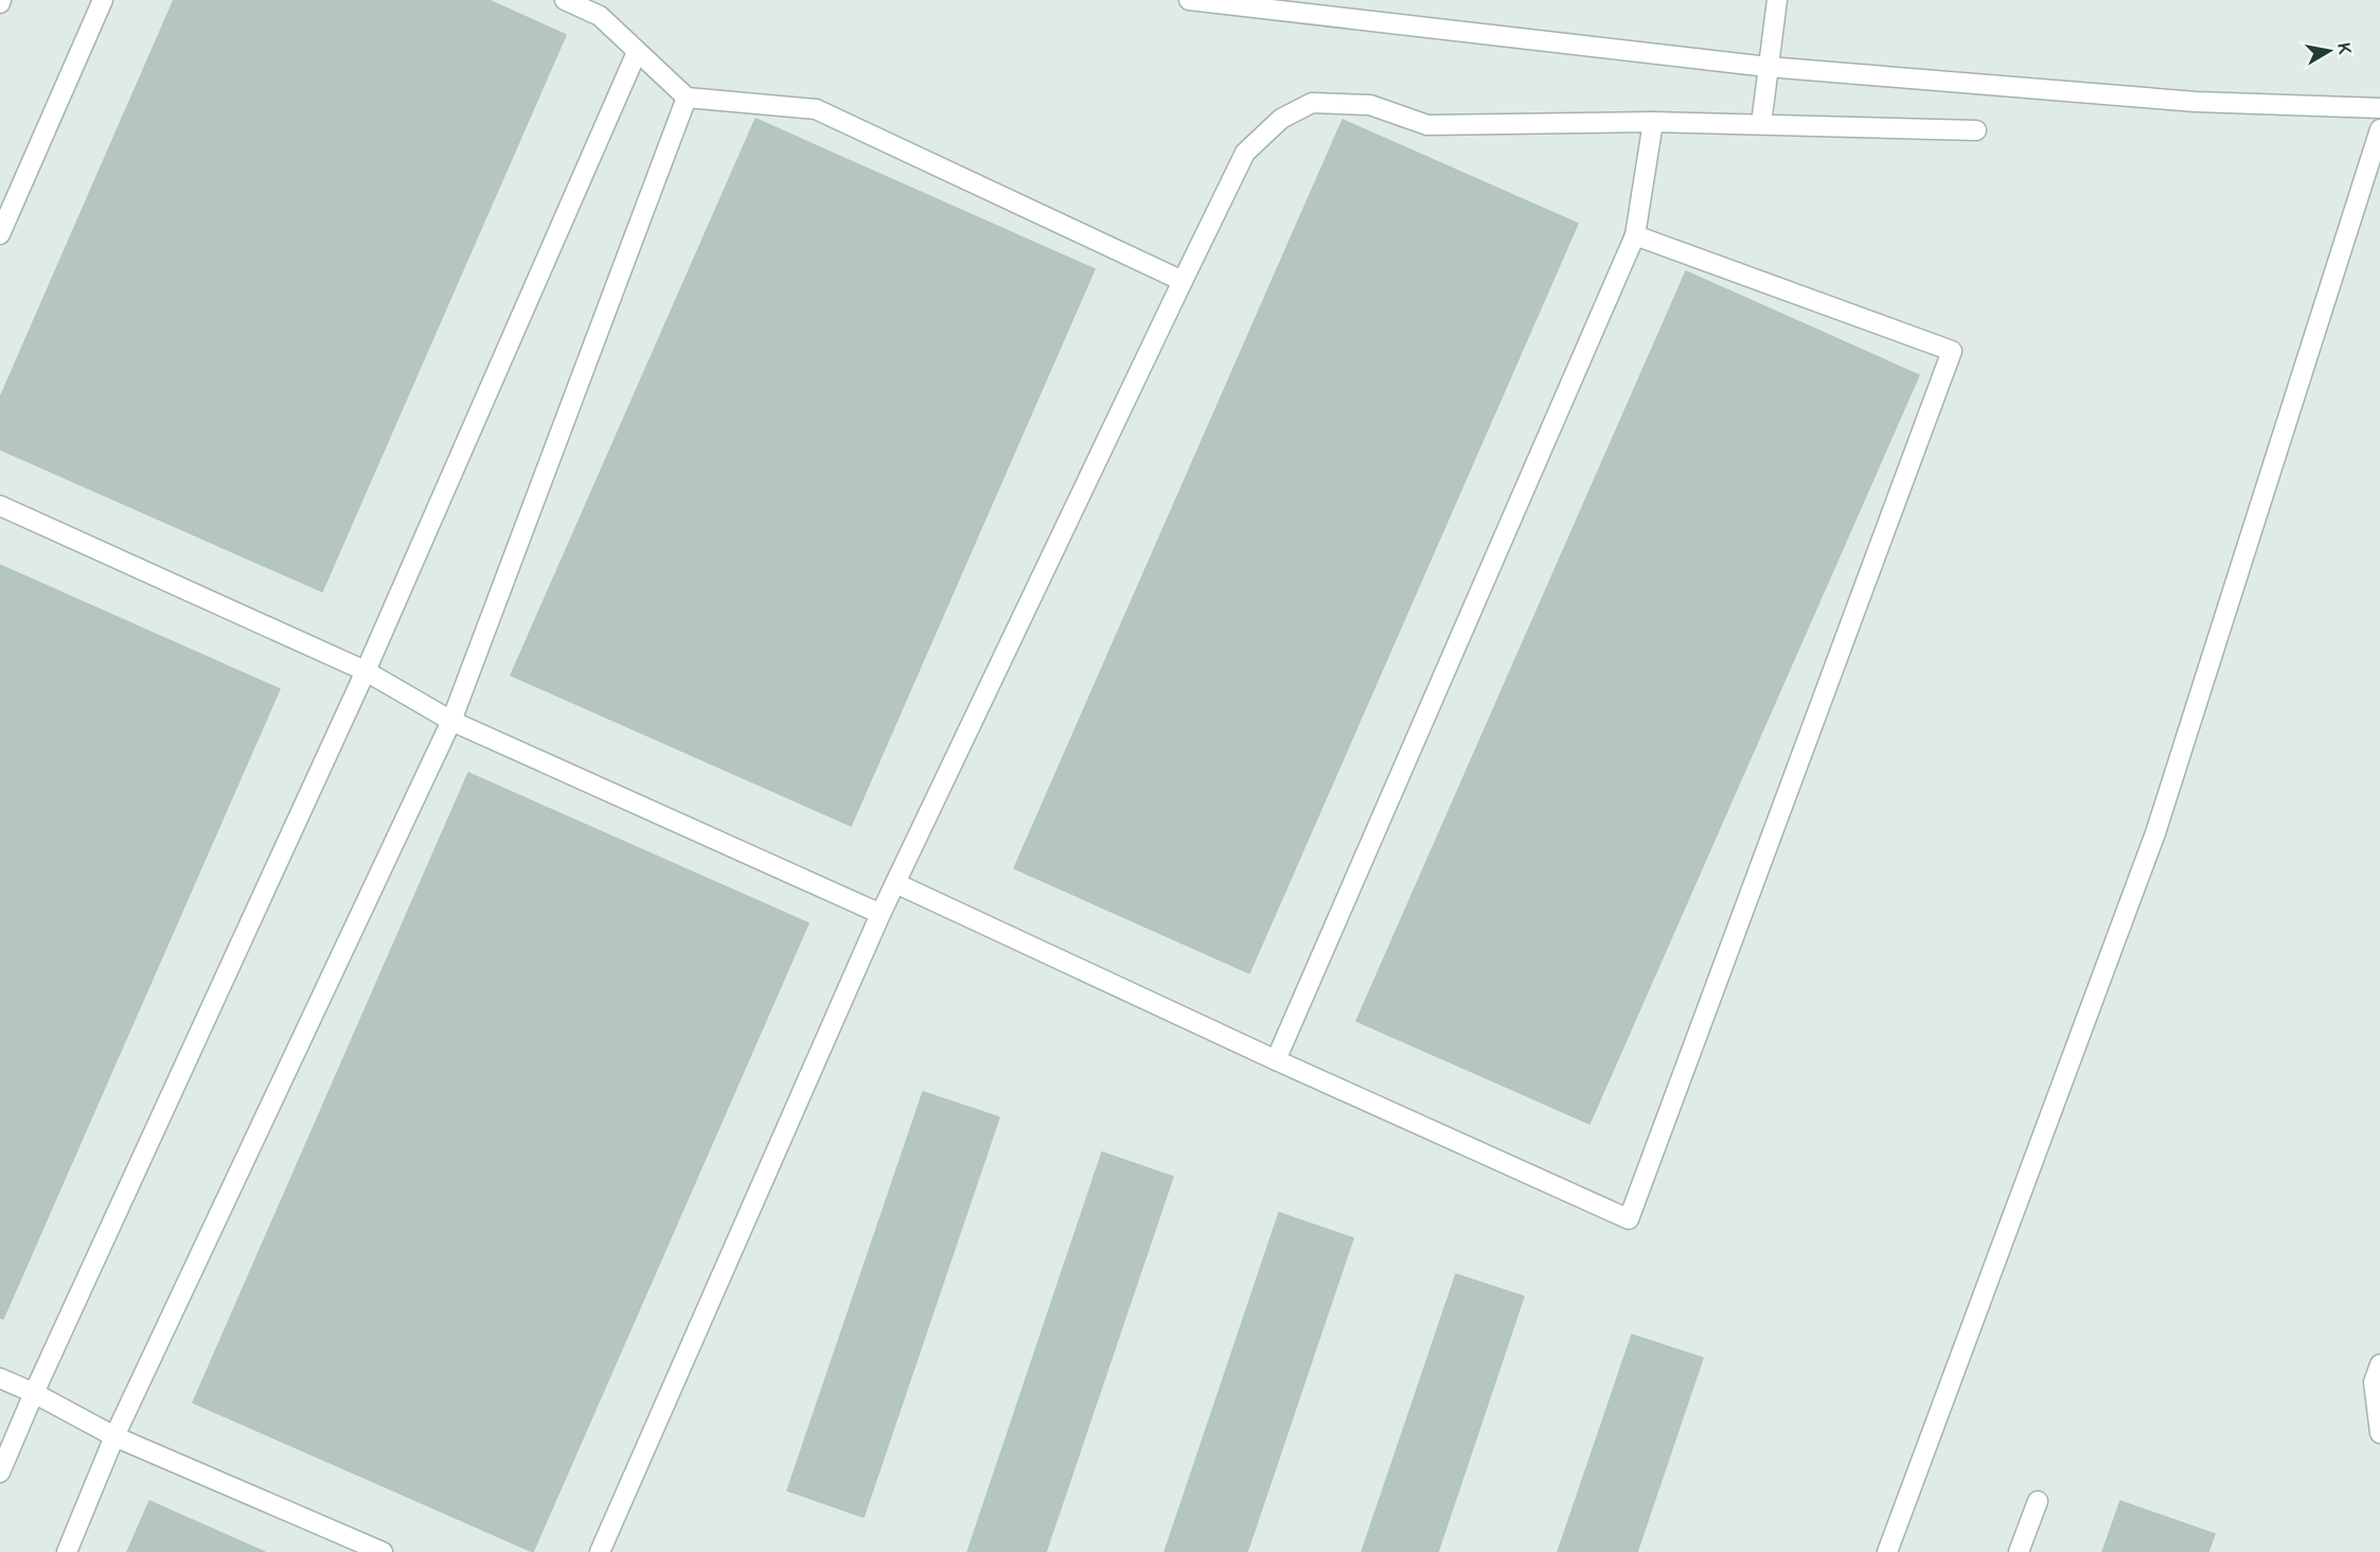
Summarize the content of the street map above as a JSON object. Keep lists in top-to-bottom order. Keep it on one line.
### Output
{"north":"right"}
